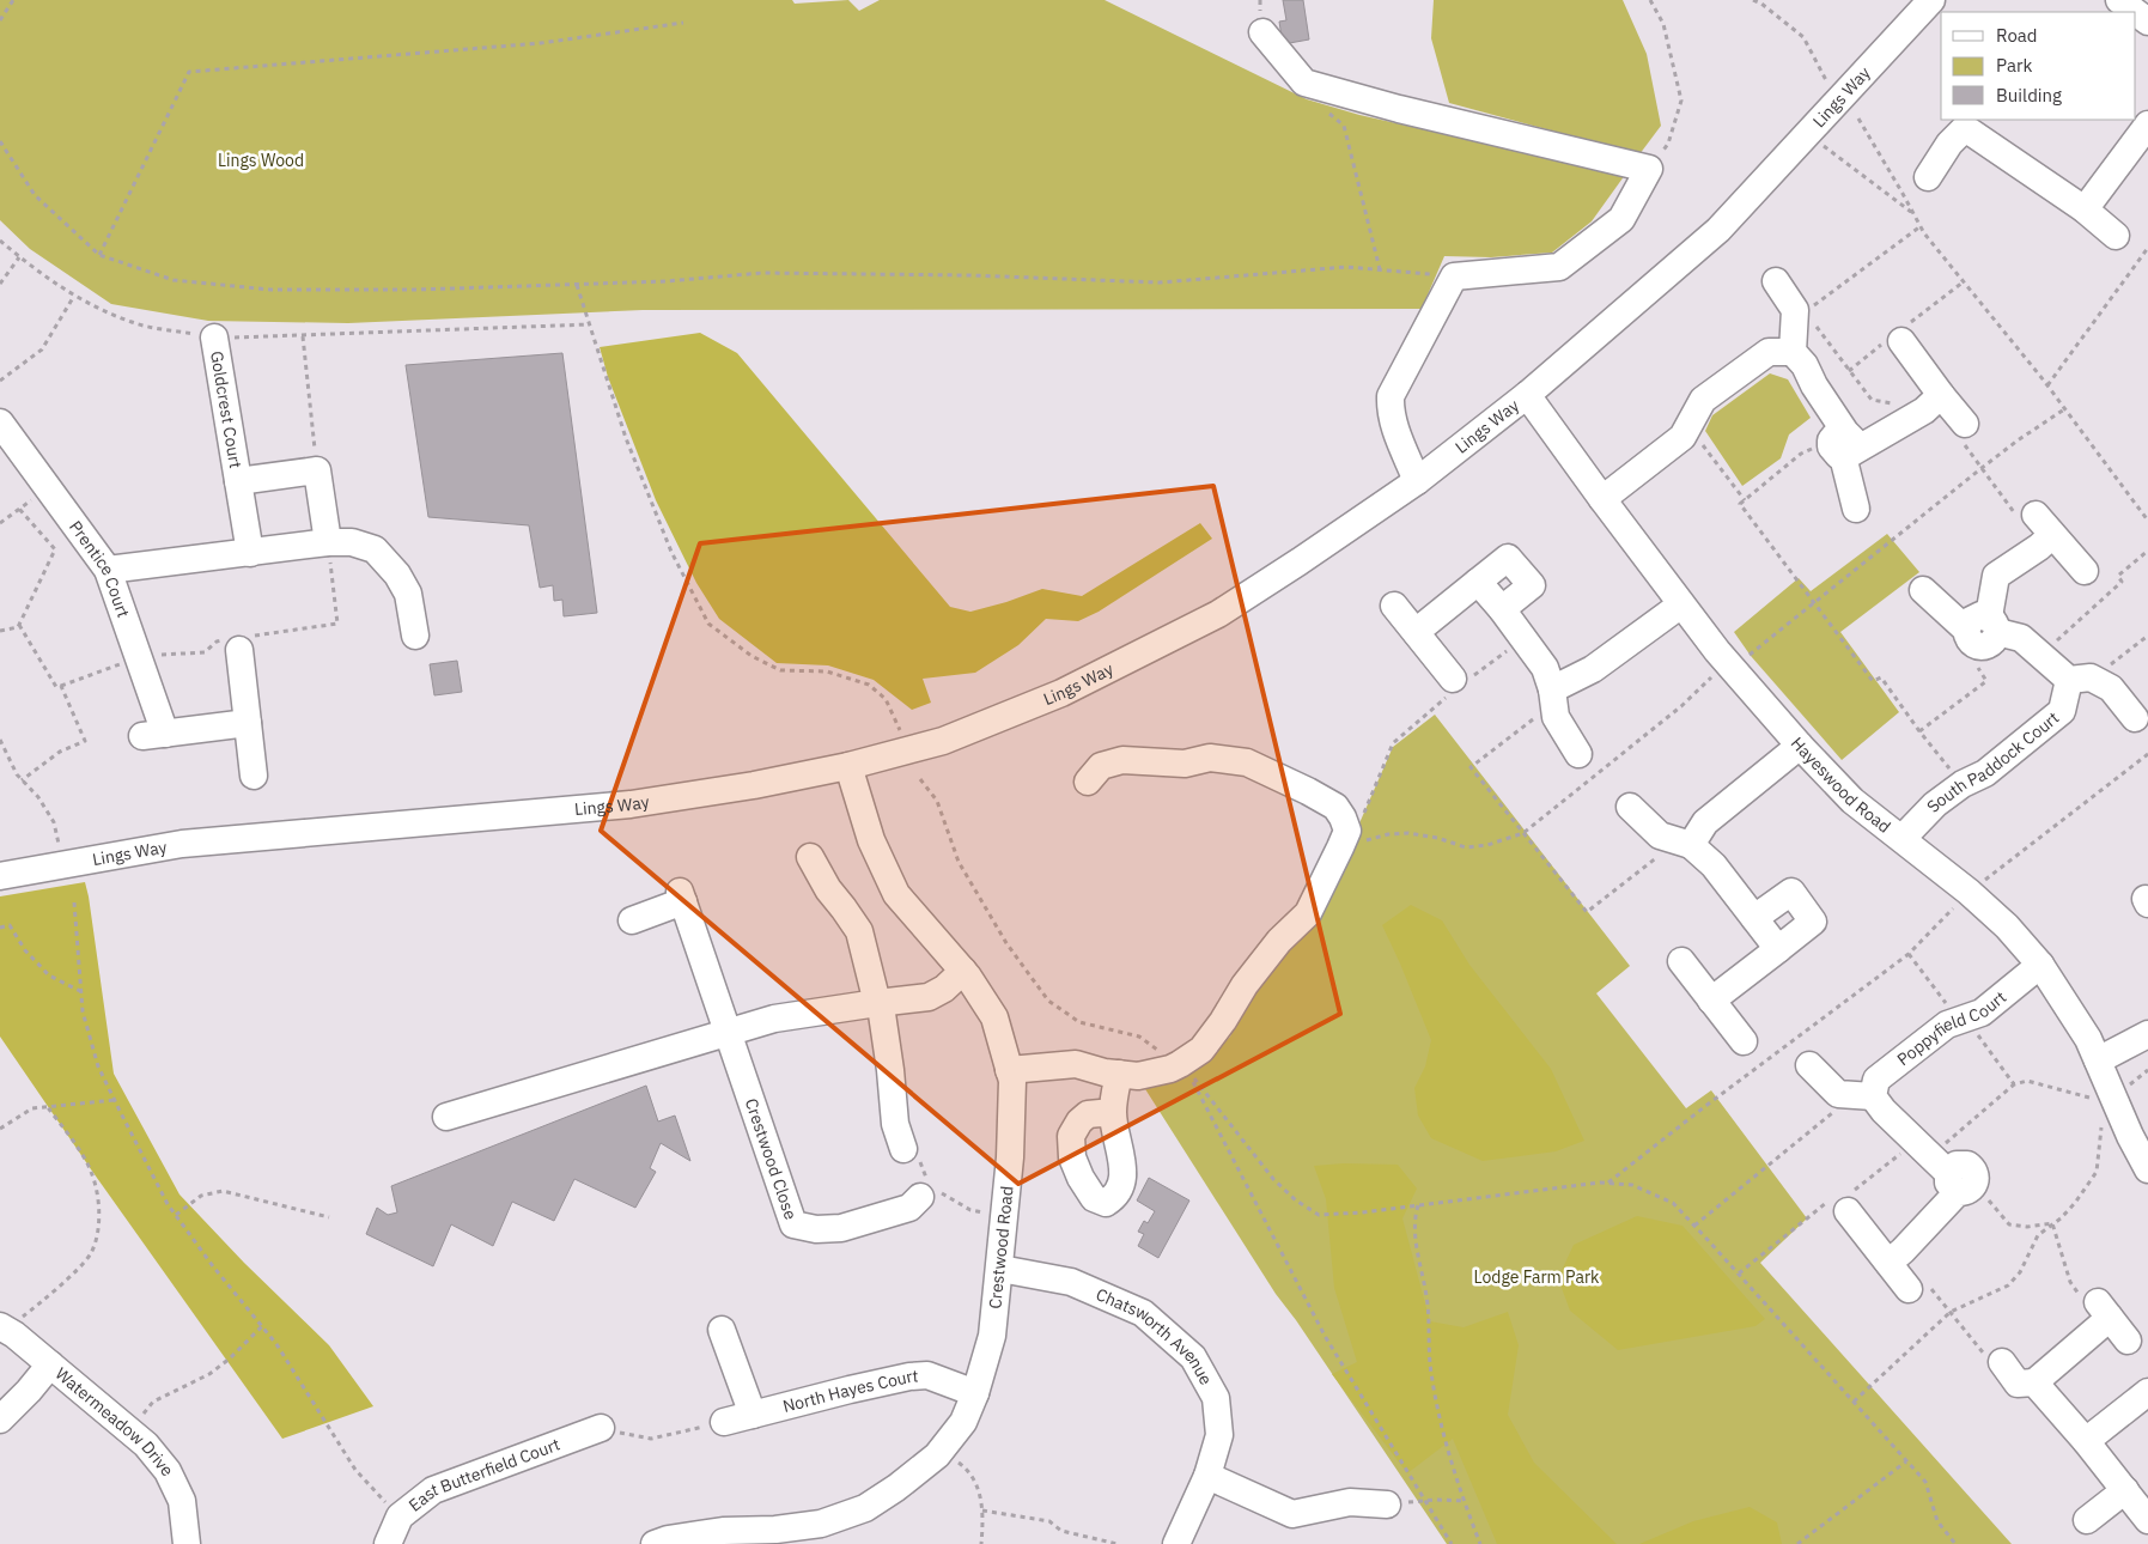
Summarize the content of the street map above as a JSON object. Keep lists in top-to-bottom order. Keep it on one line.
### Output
{"streets":{"street":["Lings Way","Goldcrest Court","Prentice Court","South Paddock Court","Hayeswood Road","Poppyfield Court","Crestwood Close","Crestwood Road","Chatsworth Avenue","North Hayes Court","Watermeadow Drive","East Butterfield Court"]},"crossings":[["Lings Way","Hayeswood Road"],["Lings Way","Crestwood Road"],["South Paddock Court","Hayeswood Road"],["Hayeswood Road","Poppyfield Court"],["Crestwood Road","Chatsworth Avenue"],["Crestwood Road","North Hayes Court"]],"parks":["Lings Wood","Lodge Farm Park"],"legend":["Road","Park","Building"]}
